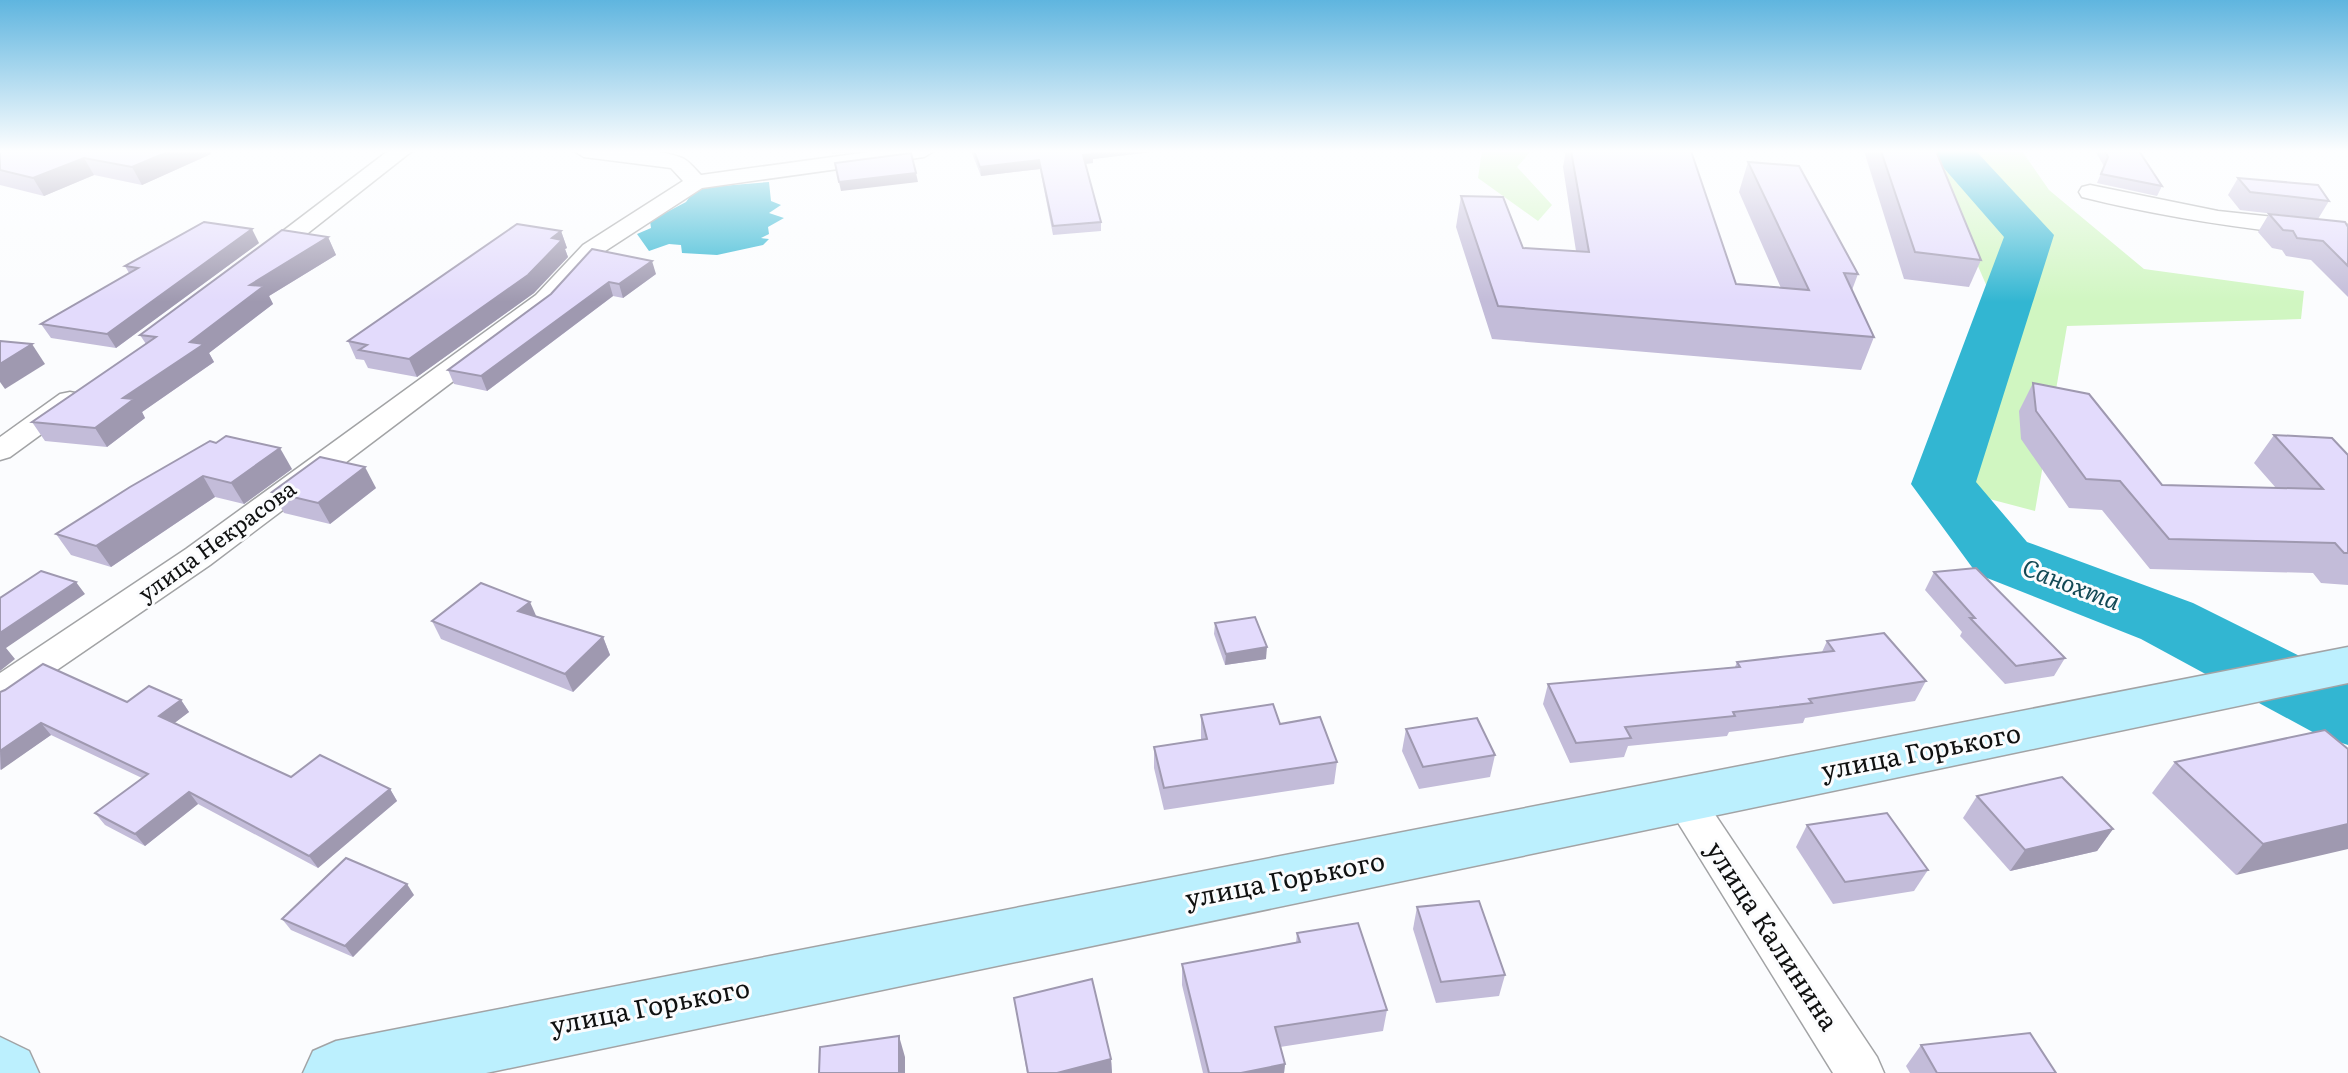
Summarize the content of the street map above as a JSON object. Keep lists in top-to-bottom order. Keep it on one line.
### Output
{"streets":{"street":["улица Некрасова","улица Горького","улица Калинина"]},"crossings":[["улица Горького","улица Калинина"]],"water":["Санохта"]}
